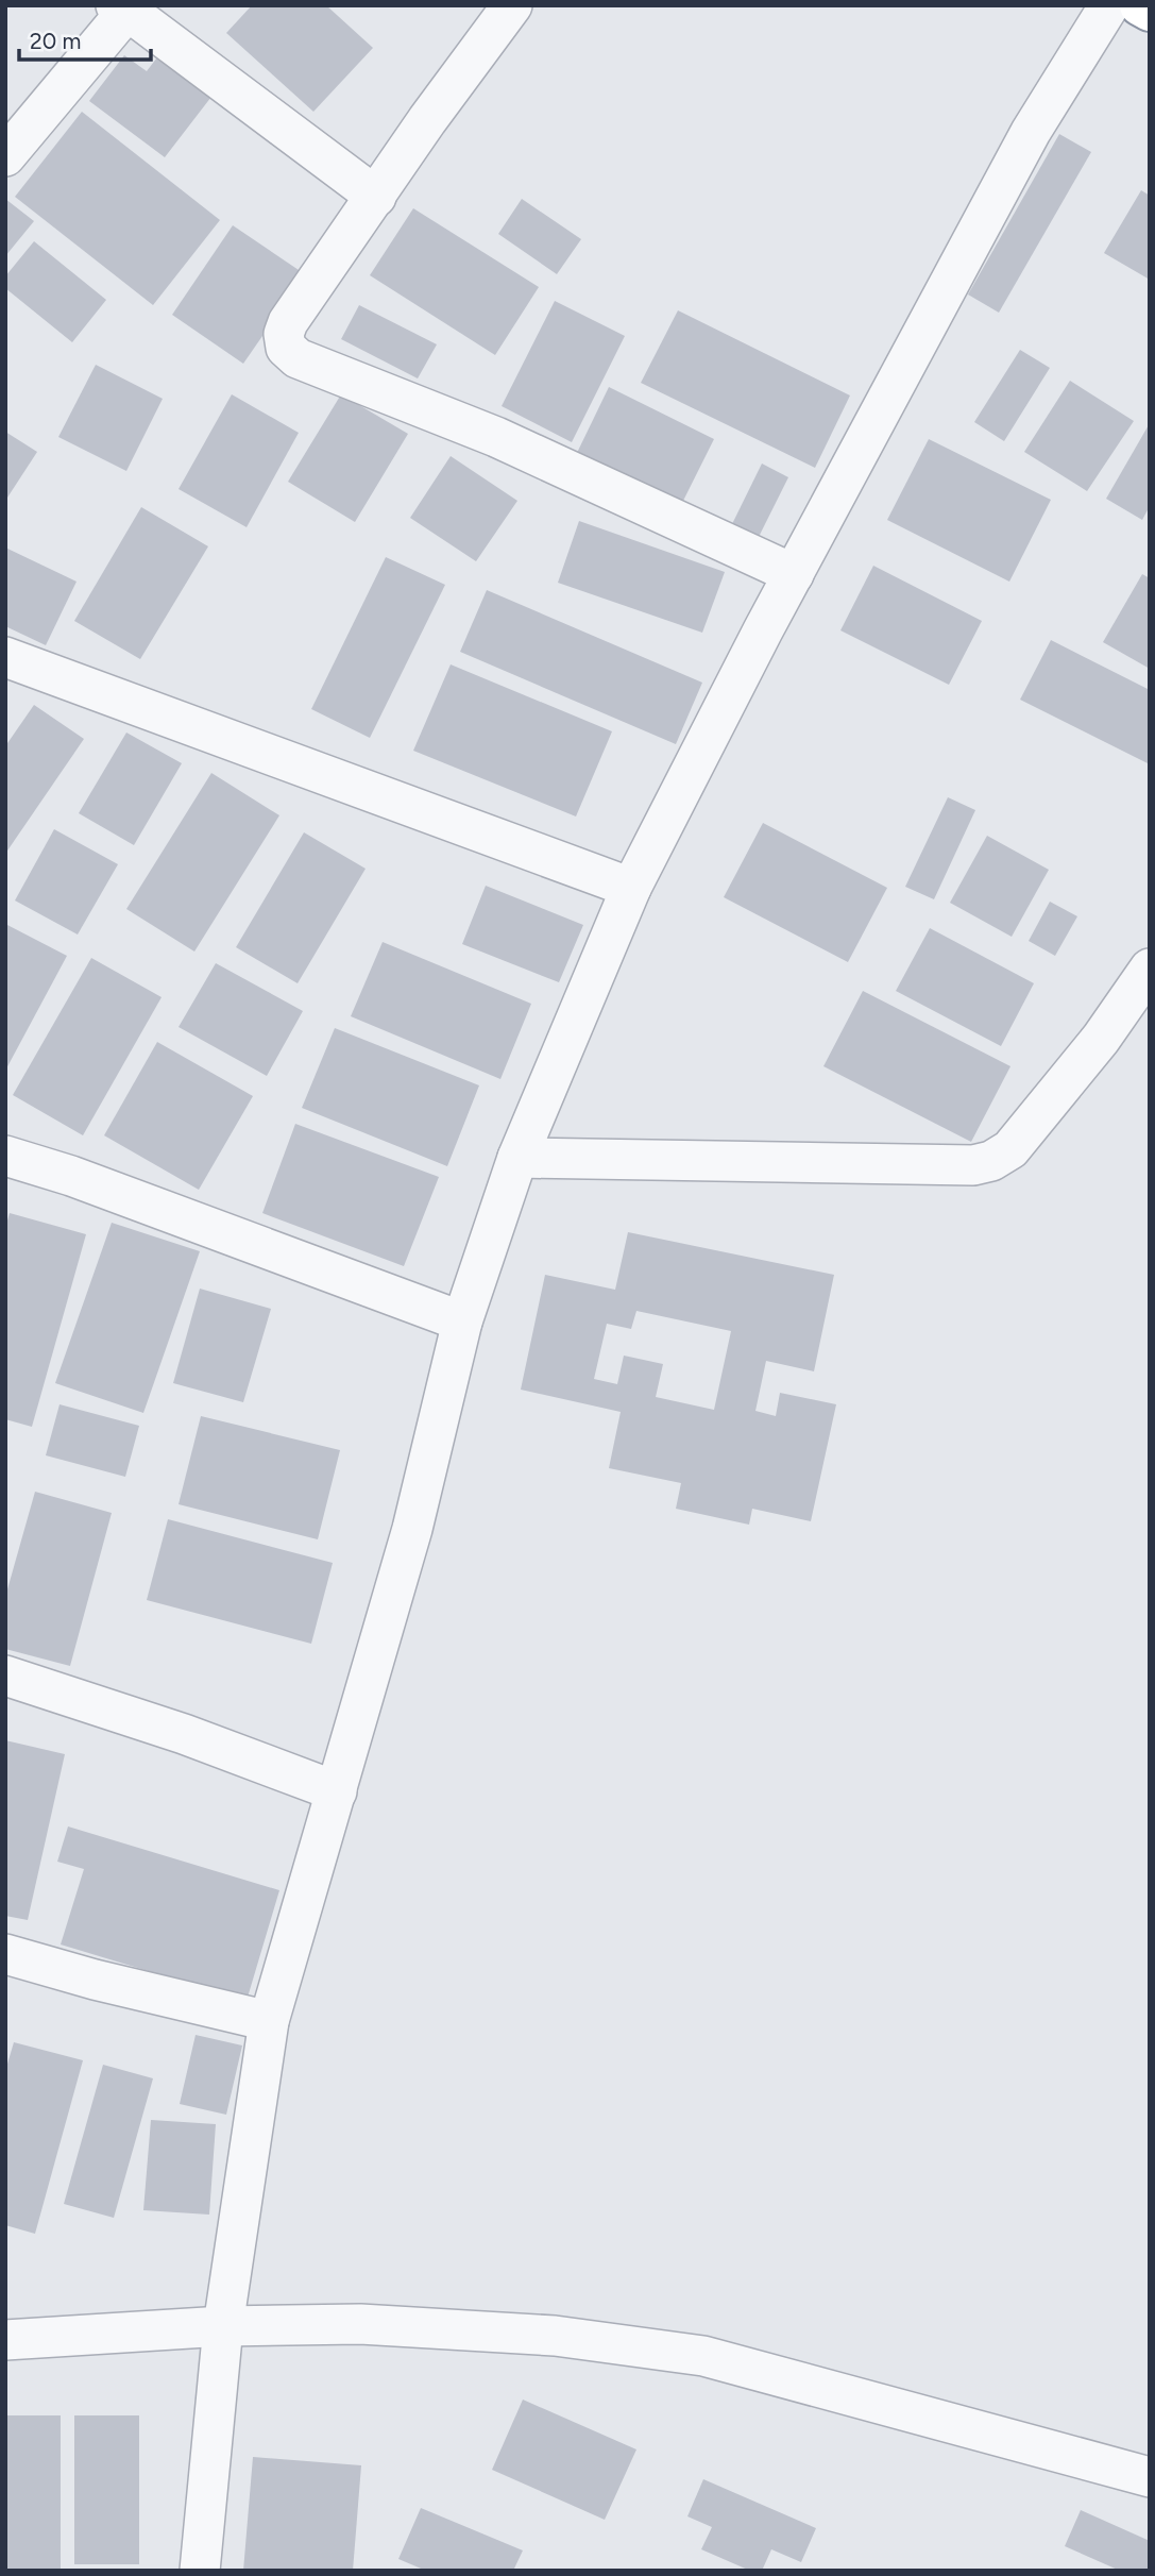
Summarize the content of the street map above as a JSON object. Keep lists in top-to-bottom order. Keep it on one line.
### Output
{"scale_bar":"20 m"}
